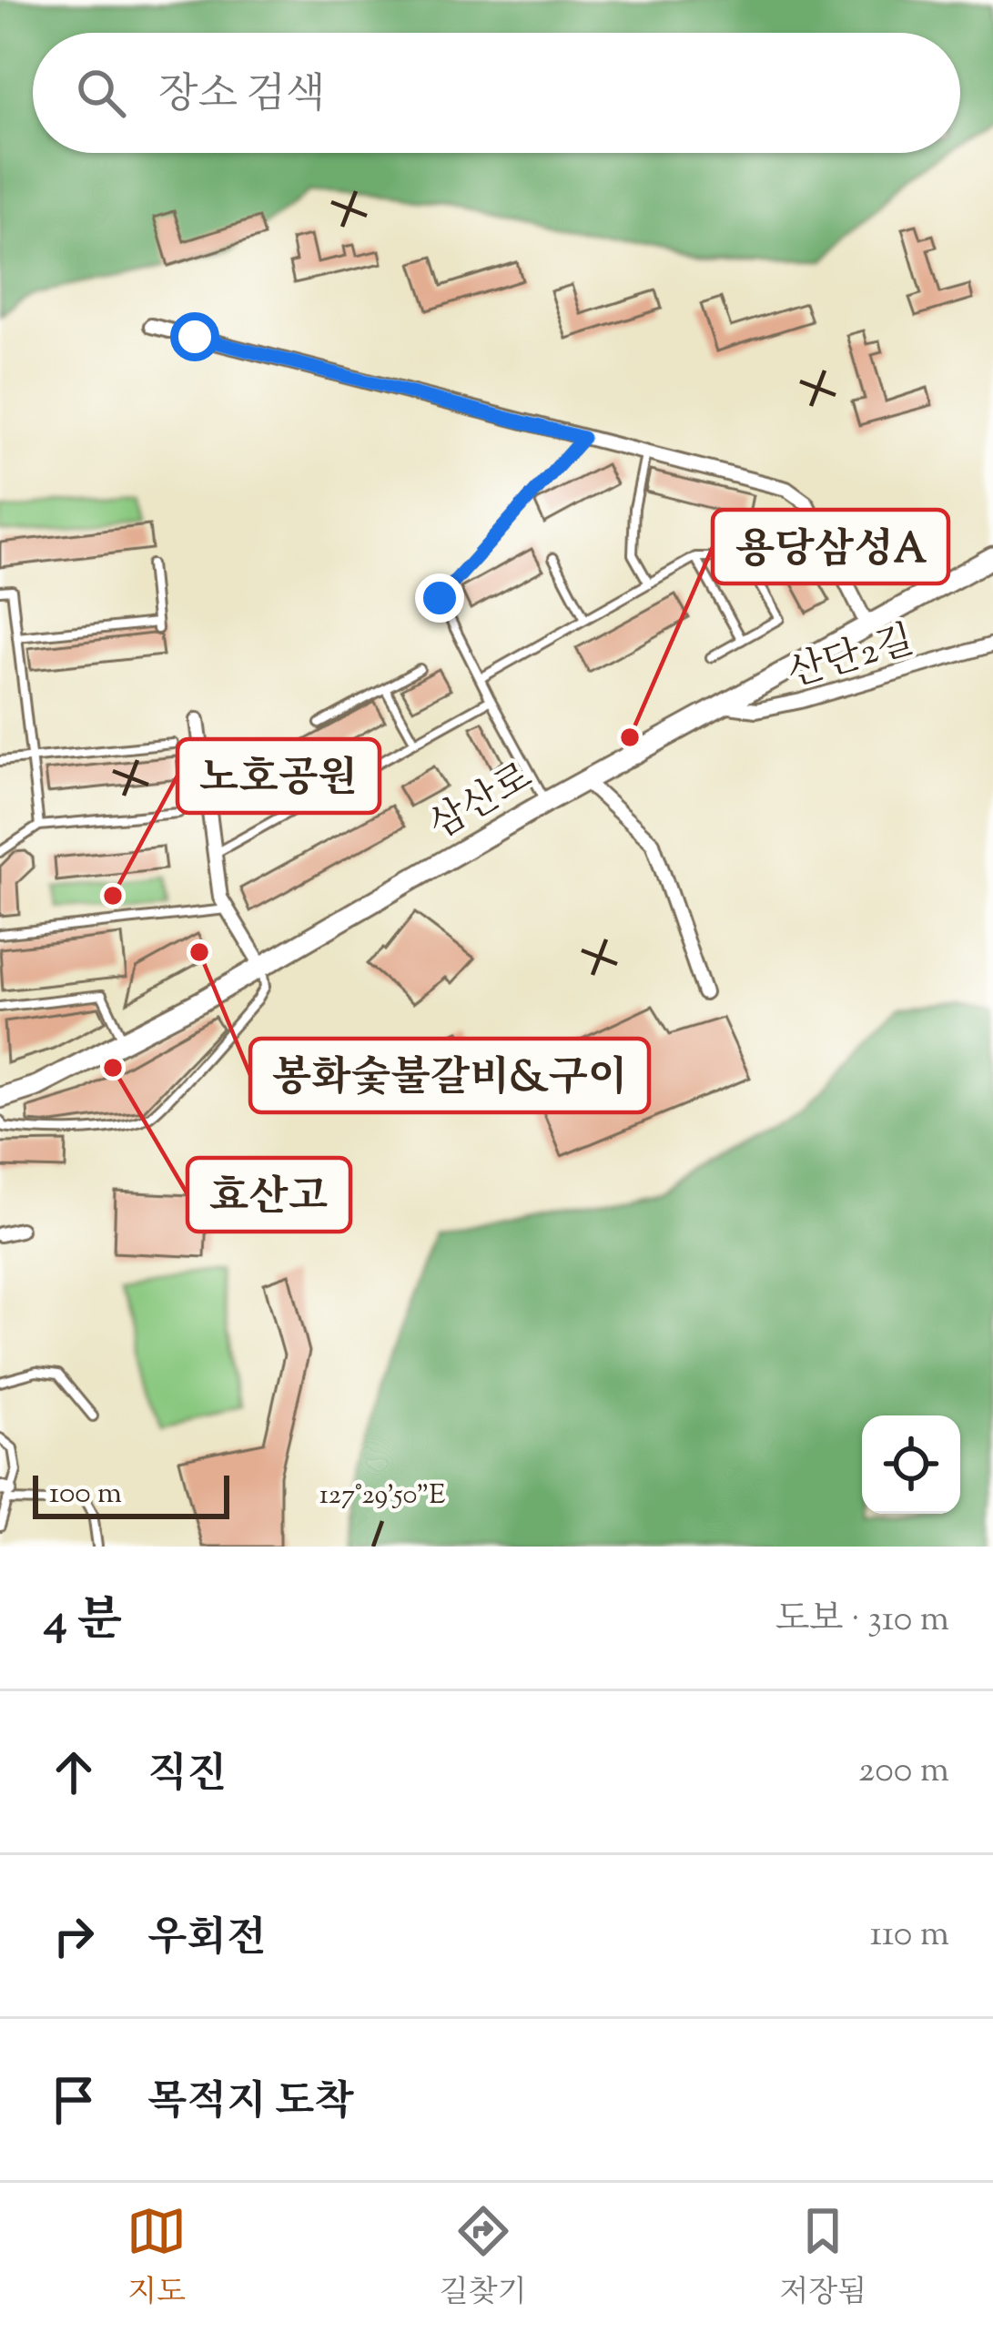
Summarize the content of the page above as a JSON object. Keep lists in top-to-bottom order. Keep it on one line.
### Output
{"streets":{"main road":["삼산로"],"street":["산단2길"]},"crossings":[["산단2길","삼산로"]],"places":["용당삼성A","노호공원","봉화숯불갈비&구이","효산고"],"scale_bar":"100 m","page":{"search":"장소 검색","scale":"100 m","heading":["4 분","도보 · 310 m"],"list":[["직진","200 m"],["우회전","110 m"],"목적지 도착"],"nav":["지도","길찾기","저장됨"]},"coordinates":["127°29'50\"E"]}
